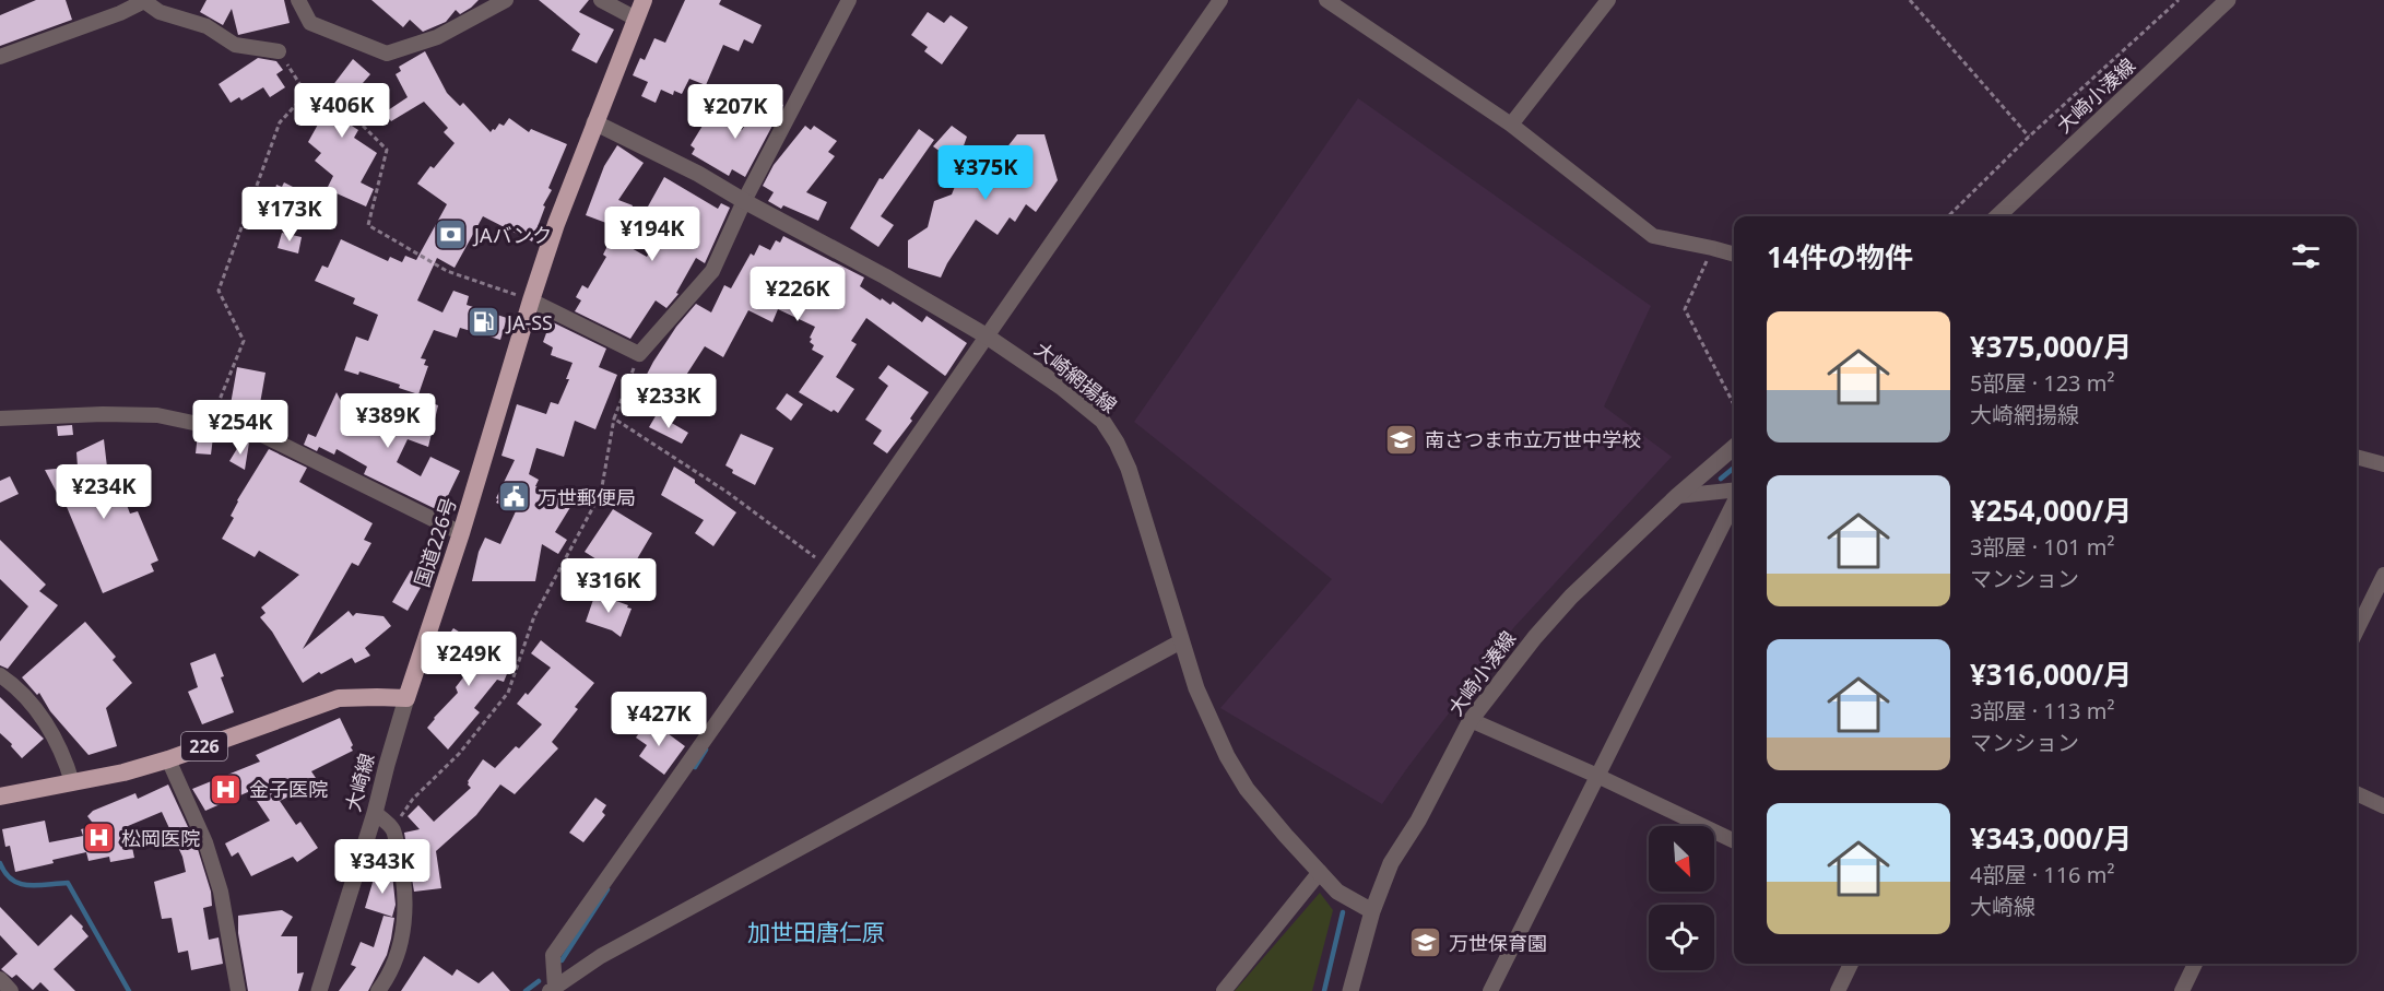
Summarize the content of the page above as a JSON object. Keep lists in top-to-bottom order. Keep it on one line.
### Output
{"streets":{"highway":["国道226号","226"],"street":["大崎小湊線","大崎網揚線","大崎線"]},"crossings":[["大崎小湊線","大崎網揚線"],["大崎網揚線","国道226号"],["国道226号","226"],["国道226号","大崎線"],["226","大崎線"]],"districts":["加世田唐仁原"],"places":{"bank":["JAバンク"],"fuel station":["JA-SS"],"school or university":["南さつま市立万世中学校","万世保育園"],"public building":["万世郵便局"],"hospital":["金子医院","松岡医院"]},"north":"bottom right","page":{"price":["¥406K","¥207K","¥375K","¥173K","¥194K","¥226K","¥233K","¥389K","¥254K","¥234K","¥316K","¥249K","¥427K","¥343K"],"heading":"14件の物件","list":[{"name":"¥375,000/月","note":"5部屋 · 123 m² · 大崎網揚線"},{"name":"¥254,000/月","note":"3部屋 · 101 m² · マンション"},{"name":"¥316,000/月","note":"3部屋 · 113 m² · マンション"},{"name":"¥343,000/月","note":"4部屋 · 116 m² · 大崎線"}]}}
